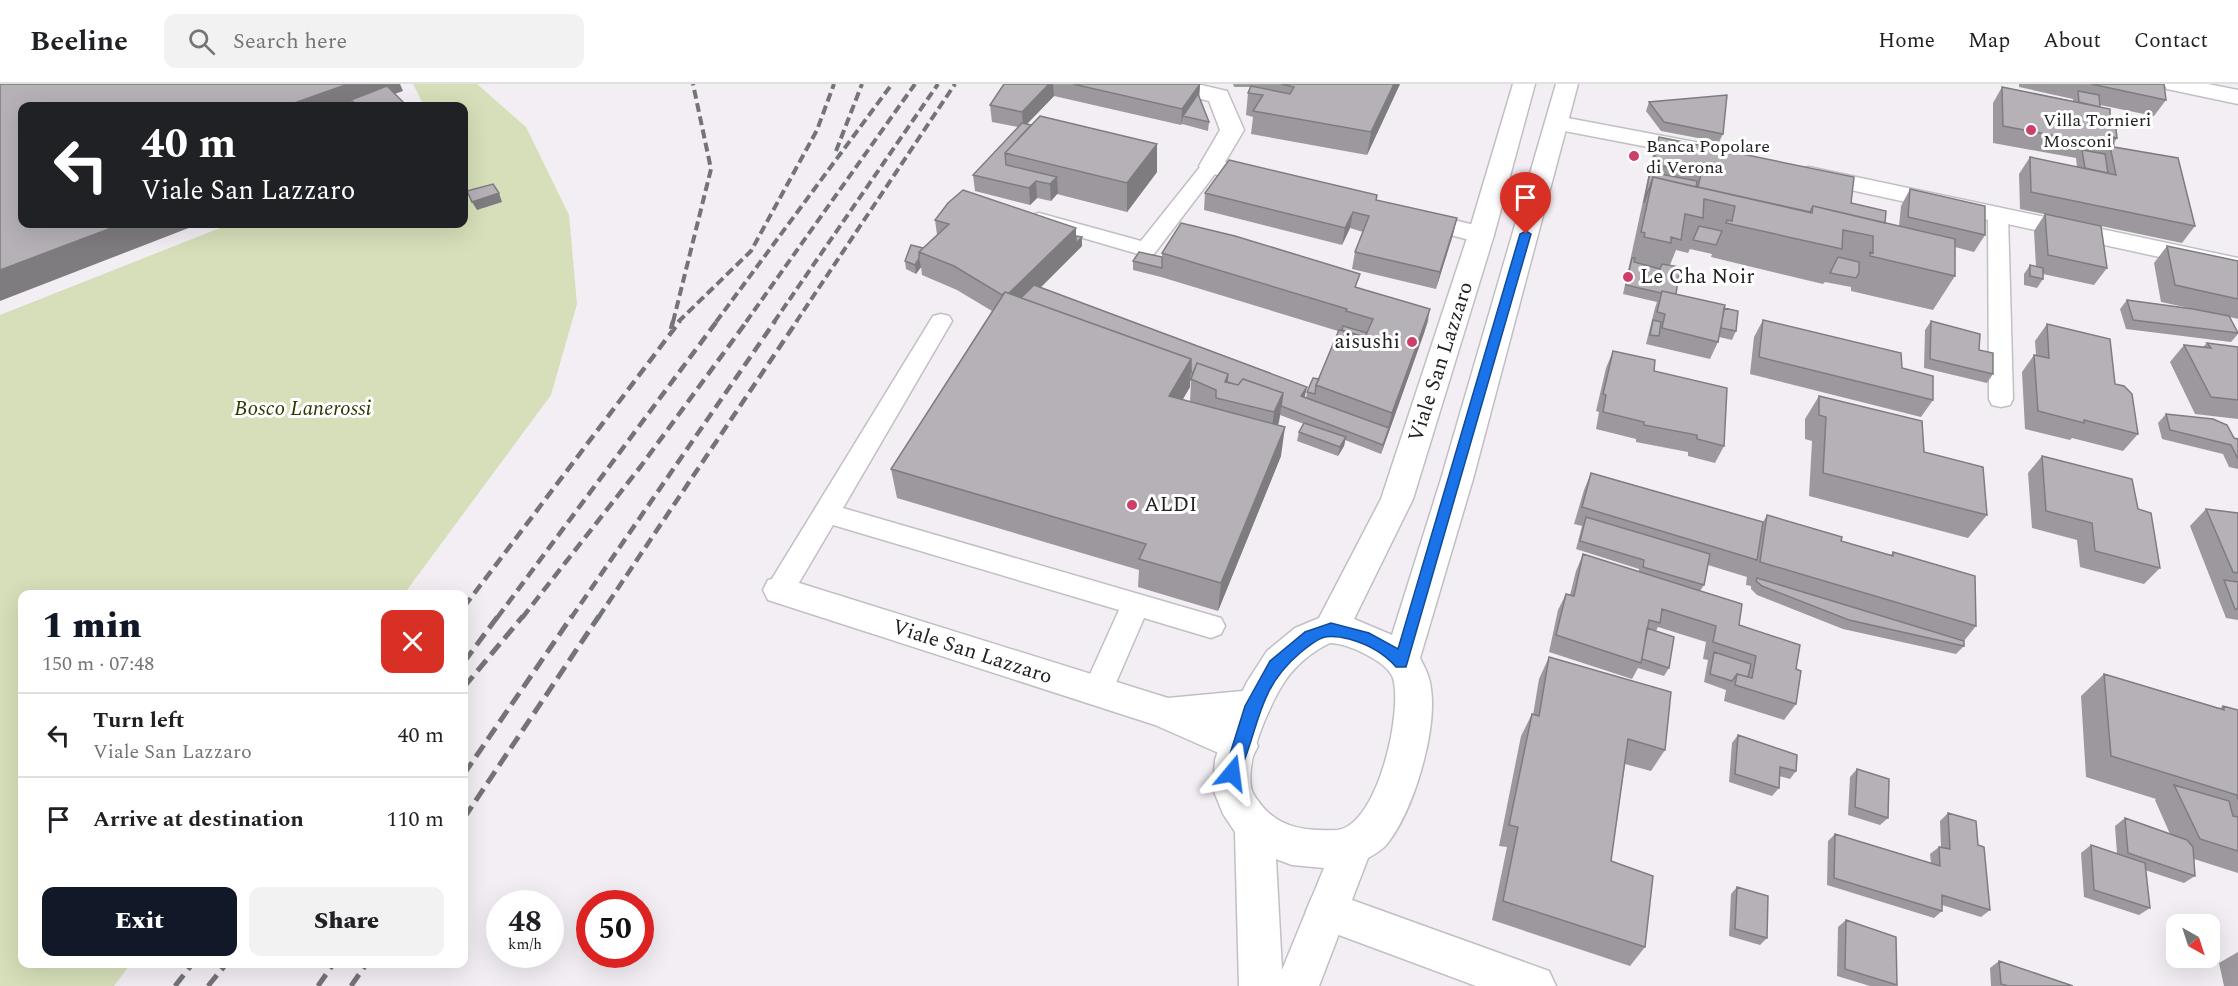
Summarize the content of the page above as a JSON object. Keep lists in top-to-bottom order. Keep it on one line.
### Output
{"streets":{"main road":["Viale San Lazzaro"]},"parks":["Bosco Lanerossi"],"places":["Villa Tornieri Mosconi","Banca Popolare di Verona","Le Cha Noir","aisushi","ALDI"],"north":"bottom right","page":{"header":"Beeline","search":"Search here","nav":["Home","Map","About","Contact"],"turn":["40 m","Viale San Lazzaro"],"heading":["1 min","150 m · 07:48"],"list":[{"name":"Turn left","note":"Viale San Lazzaro","value":"40 m"},{"name":"Arrive at destination","value":"110 m"}],"buttons":["Exit","Share"],"speed":"48 km/h","limit":"50"}}
